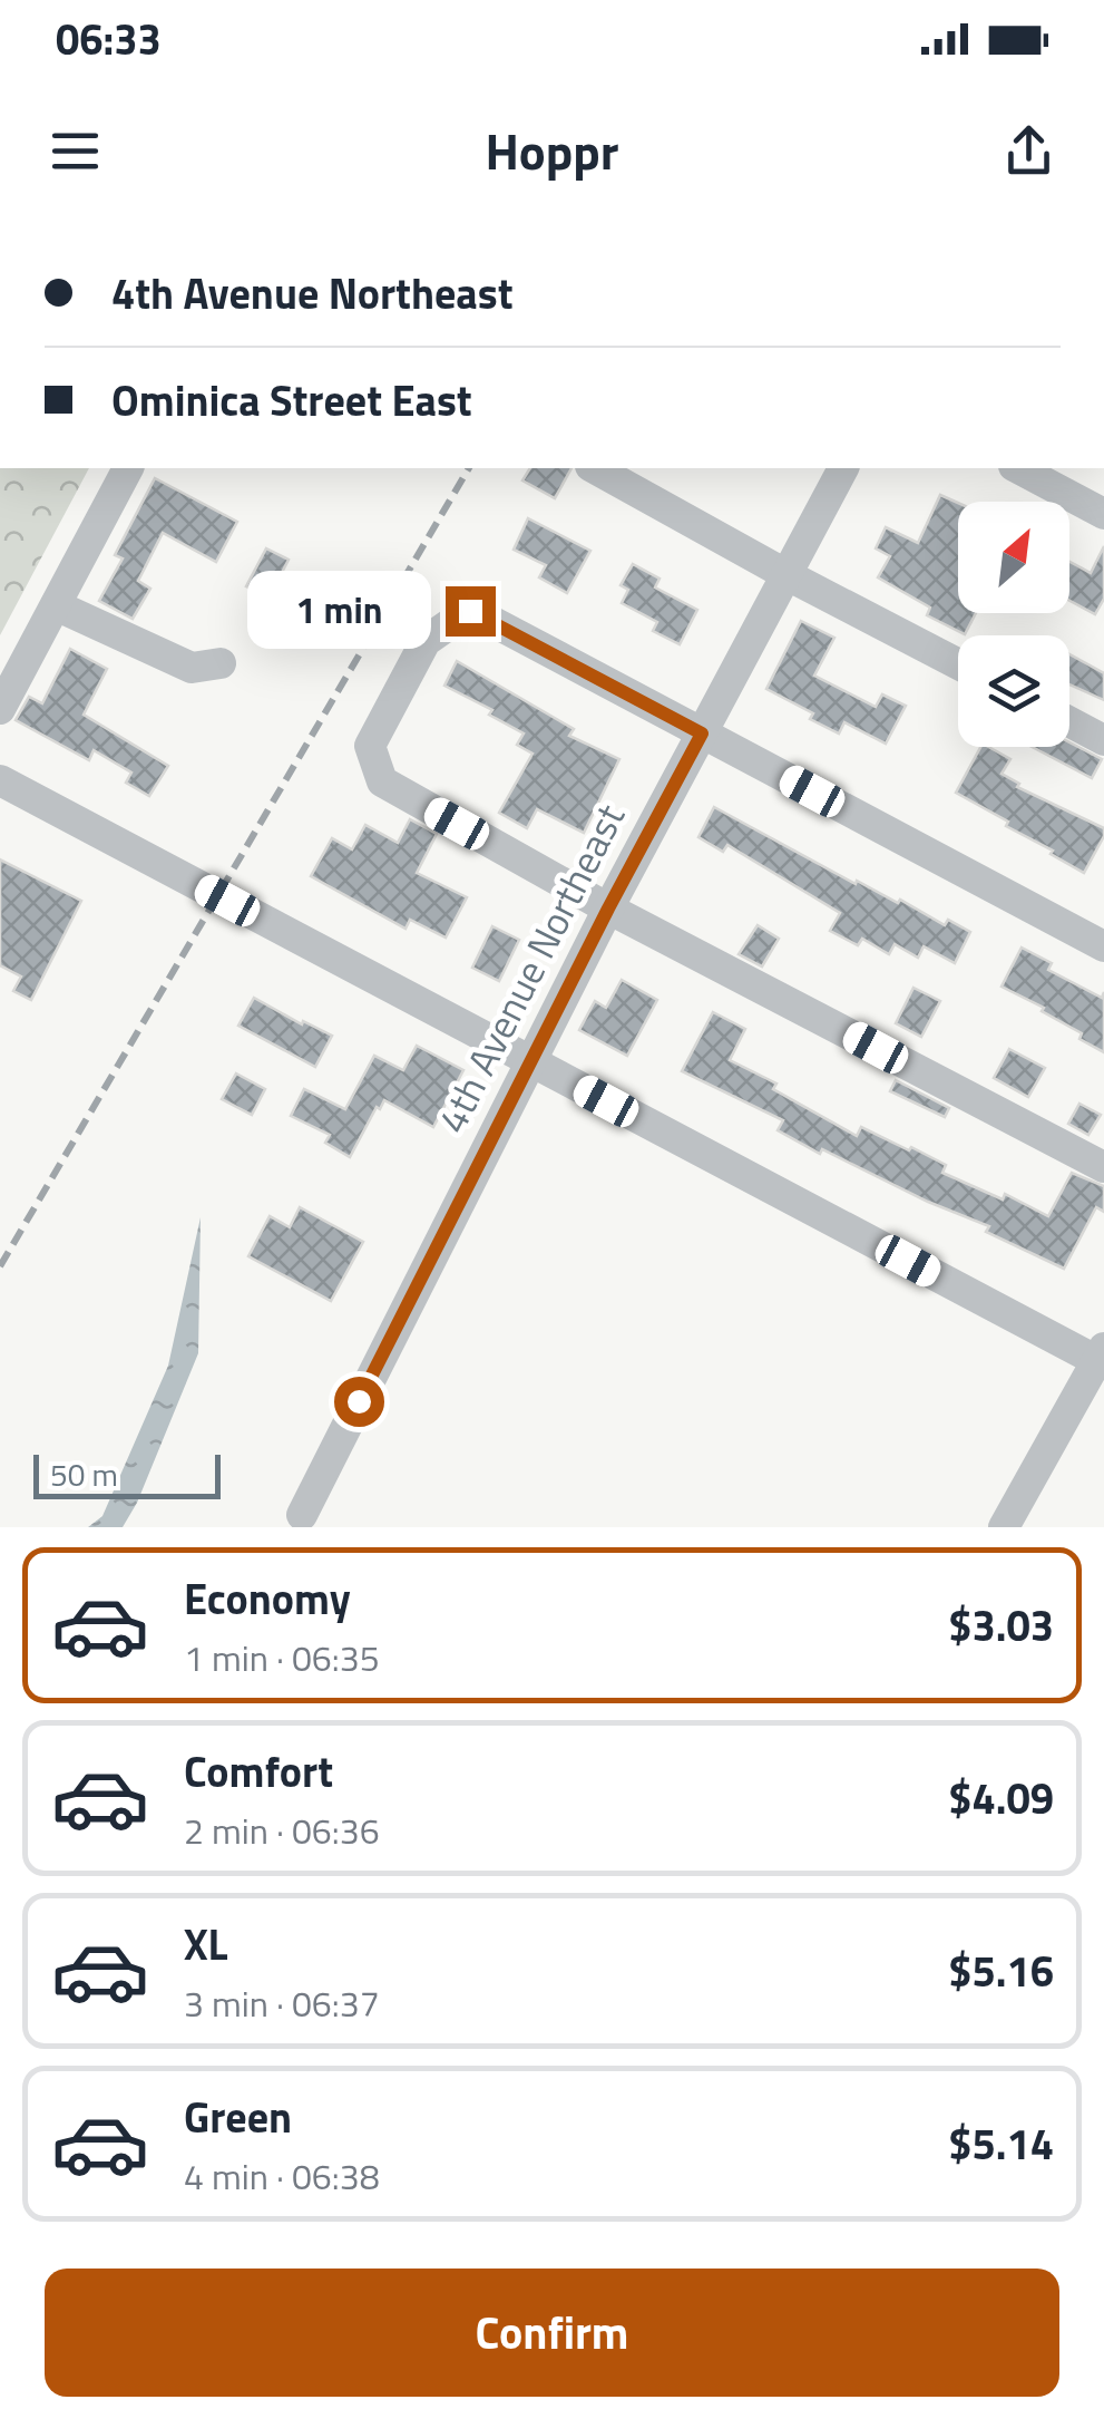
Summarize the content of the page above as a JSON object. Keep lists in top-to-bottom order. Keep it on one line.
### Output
{"streets":{"street":["4th Avenue Northeast"]},"scale_bar":"50 m","north":"top right","page":{"status":"06:33","header":"Hoppr","banner":["4th Avenue Northeast","Ominica Street East"],"bubble":"1 min","scale":"50 m","list":[{"name":"Economy","note":"1 min · 06:35","value":"$3.03"},{"name":"Comfort","note":"2 min · 06:36","value":"$4.09"},{"name":"XL","note":"3 min · 06:37","value":"$5.16"},{"name":"Green","note":"4 min · 06:38","value":"$5.14"}],"buttons":"Confirm"}}
